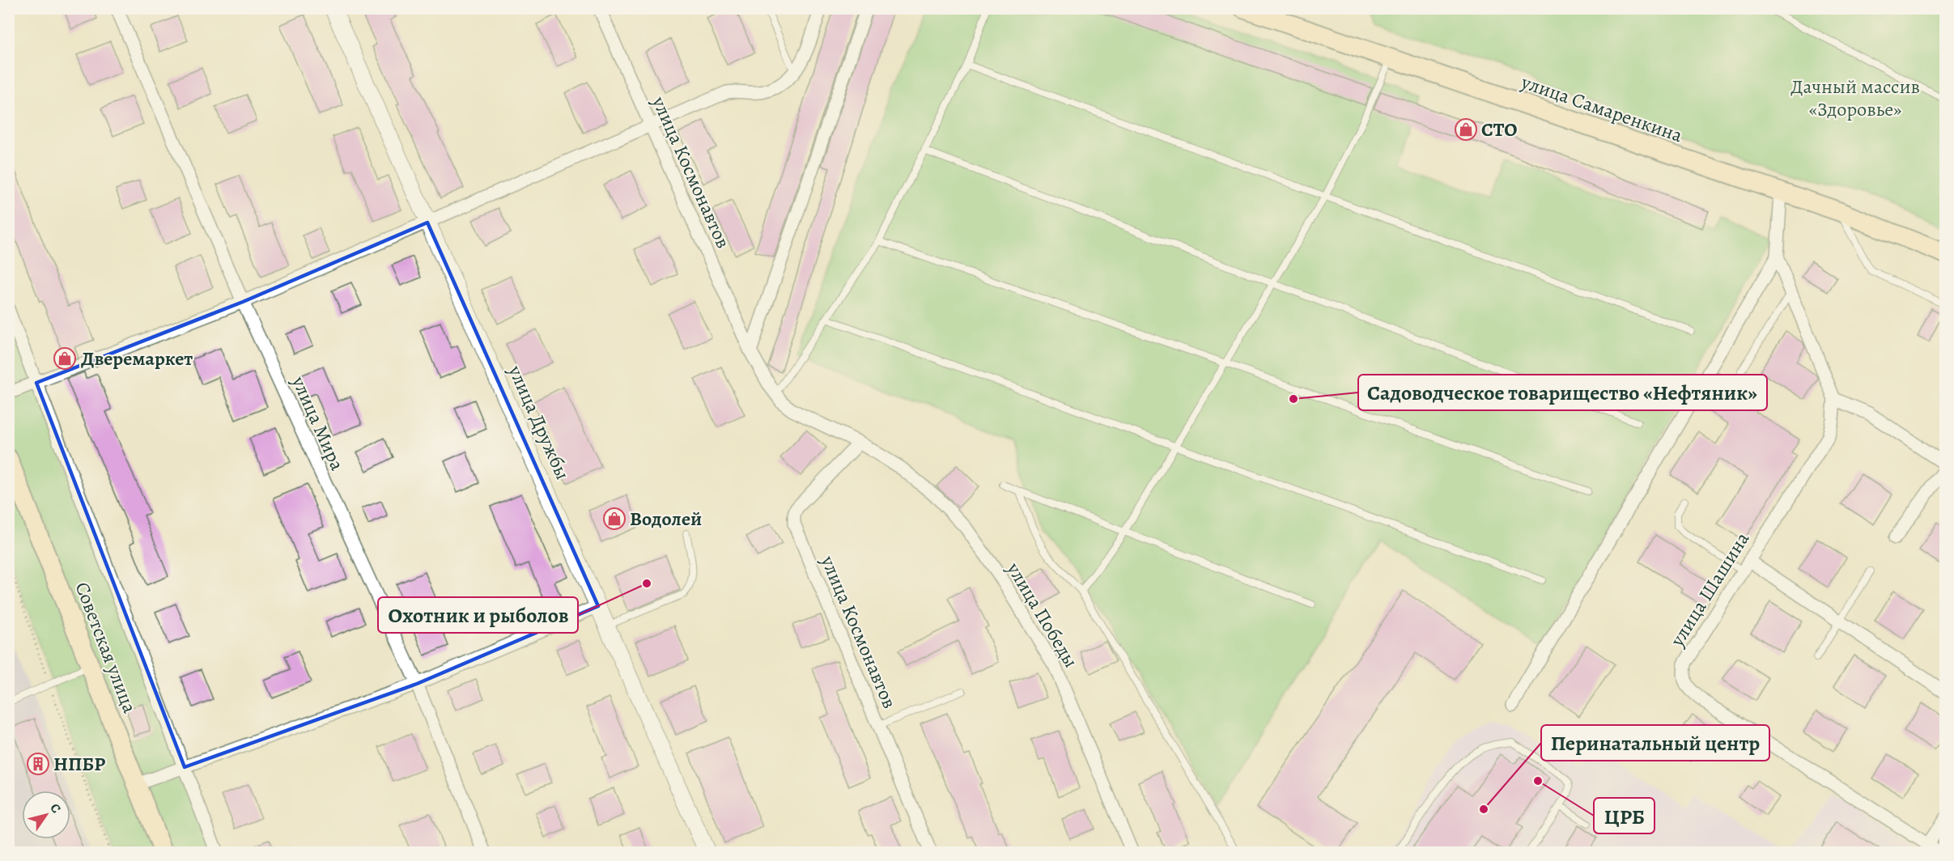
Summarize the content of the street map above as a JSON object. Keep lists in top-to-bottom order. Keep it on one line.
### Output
{"streets":{"main road":["улица Самаренкина","Советская улица"],"street":["улица Космонавтов","улица Дружбы","улица Мира","улица Шашина","улица Победы"]},"crossings":[["улица Космонавтов","улица Победы"]],"parks":["Дачный массив «Здоровье»"],"places":{"shop":["СТО","Дверемаркет","Водолей"],"other":["Садоводческое товарищество «Нефтяник»","Охотник и рыболов","ЦРБ","Перинатальный центр"],"building":["НПБР"]},"north":"top right"}
